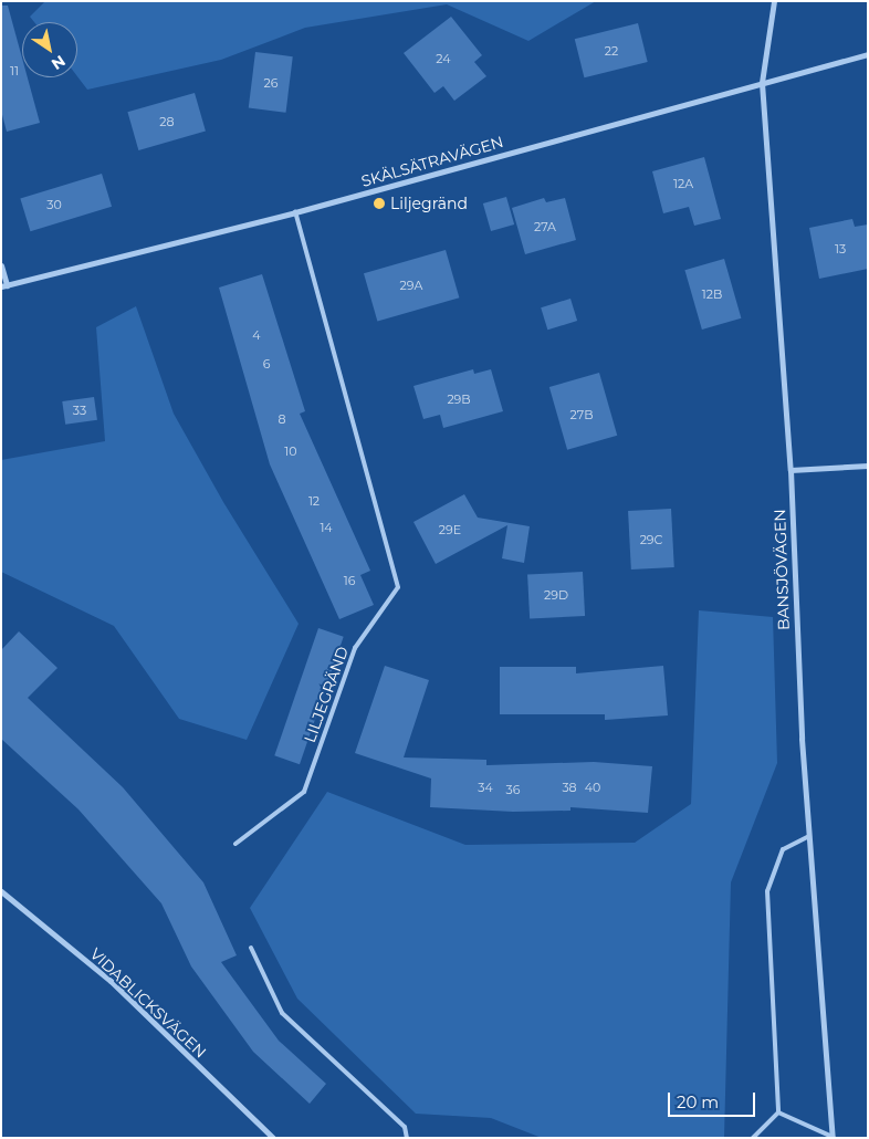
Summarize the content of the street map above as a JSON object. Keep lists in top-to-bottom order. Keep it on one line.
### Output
{"streets":{"street":["SKÄLSÄTRAVÄGEN","BANSJÖVÄGEN","VIDABLICKSVÄGEN"],"lane":["LILJEGRÄND"]},"crossings":[["SKÄLSÄTRAVÄGEN","BANSJÖVÄGEN"],["SKÄLSÄTRAVÄGEN","LILJEGRÄND"]],"places":["Liljegränd"],"house_numbers":["22","24","11","26","28","12A","30","27A","13","29A","12B","4","6","29B","33","27B","8","10","12","14","29E","29C","16","29D","34","38","40","36"],"scale_bar":"20 m","north":"bottom right"}
